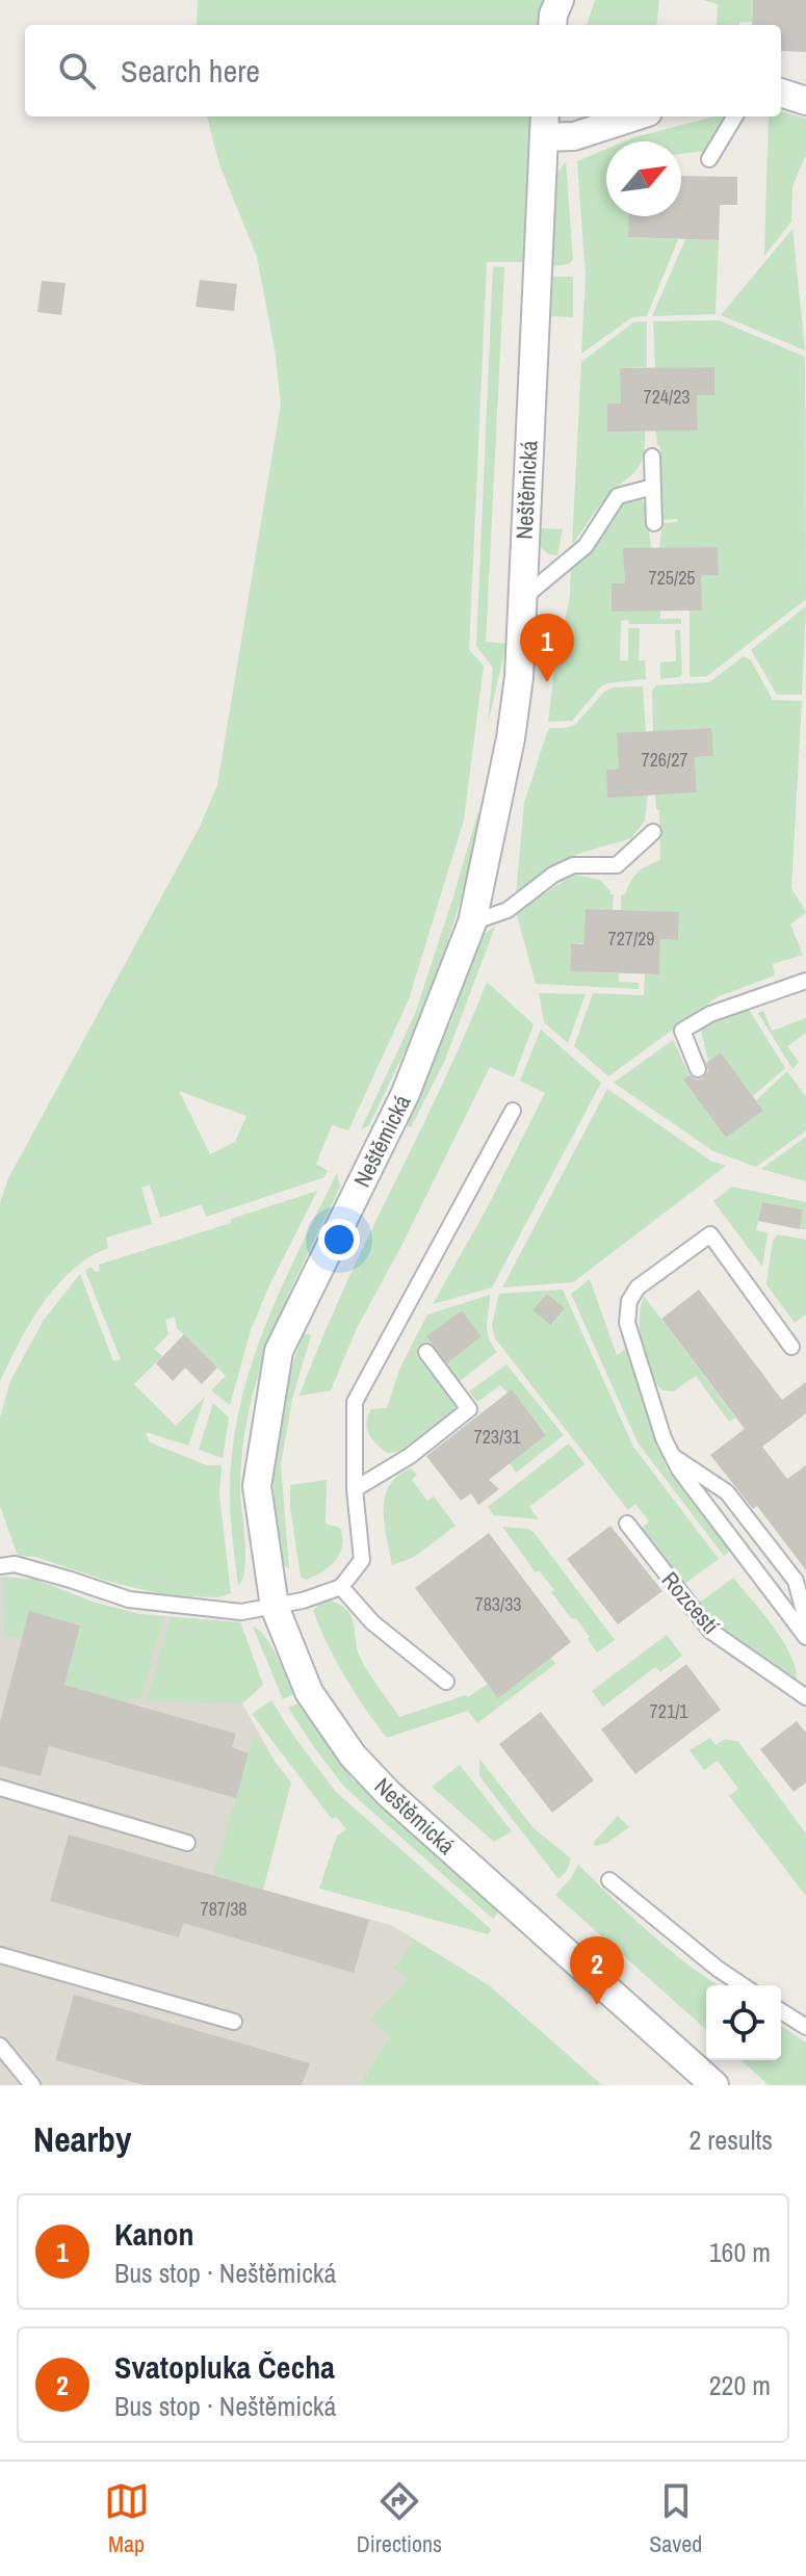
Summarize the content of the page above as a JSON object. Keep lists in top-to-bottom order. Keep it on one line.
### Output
{"streets":{"street":["Neštěmická"],"lane":["Rozcestí"]},"house_numbers":["724/23","725/25","726/27","727/29","723/31","783/33","721/1","787/38"],"north":"top right","page":{"search":"Search here","pins":["1","2"],"heading":["Nearby","2 results"],"list":[{"mark":"1","name":"Kanon","note":"Bus stop · Neštěmická","value":"160 m"},{"mark":"2","name":"Svatopluka Čecha","note":"Bus stop · Neštěmická","value":"220 m"}],"nav":["Map","Directions","Saved"]}}
